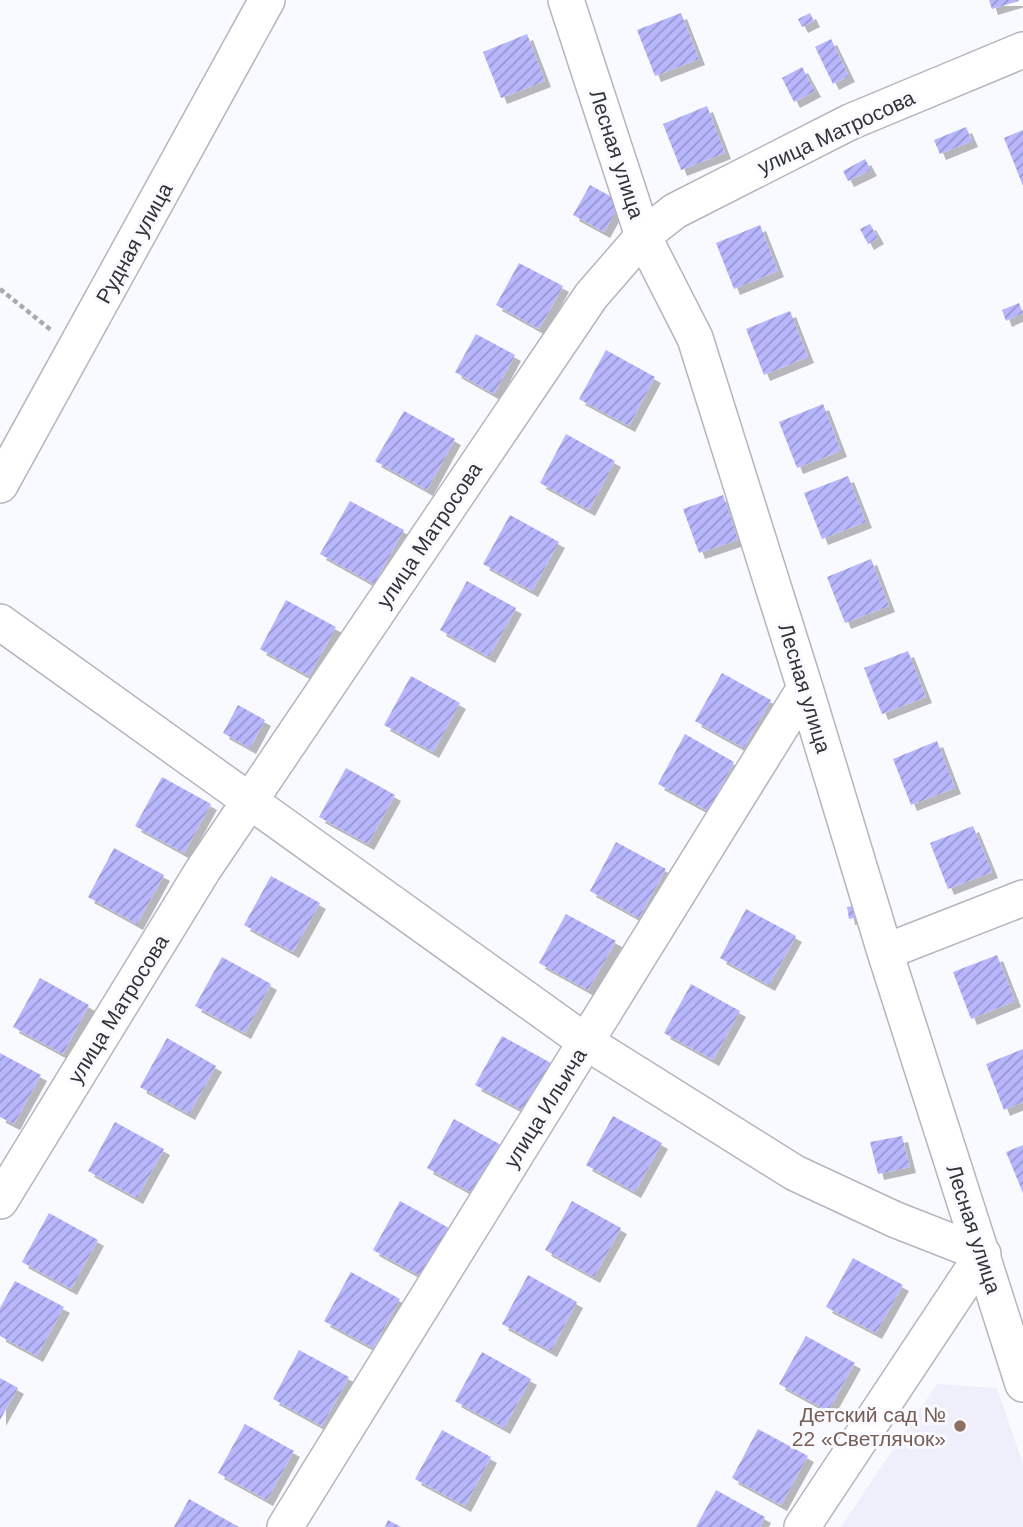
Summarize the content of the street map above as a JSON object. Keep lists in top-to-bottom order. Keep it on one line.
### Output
{"streets":{"street":["улица Матросова","Лесная улица","Рудная улица","улица Ильича"]},"crossings":[["улица Матросова","Лесная улица"],["Лесная улица","улица Ильича"]],"places":["Детский сад № 22 «Светлячок»"]}
